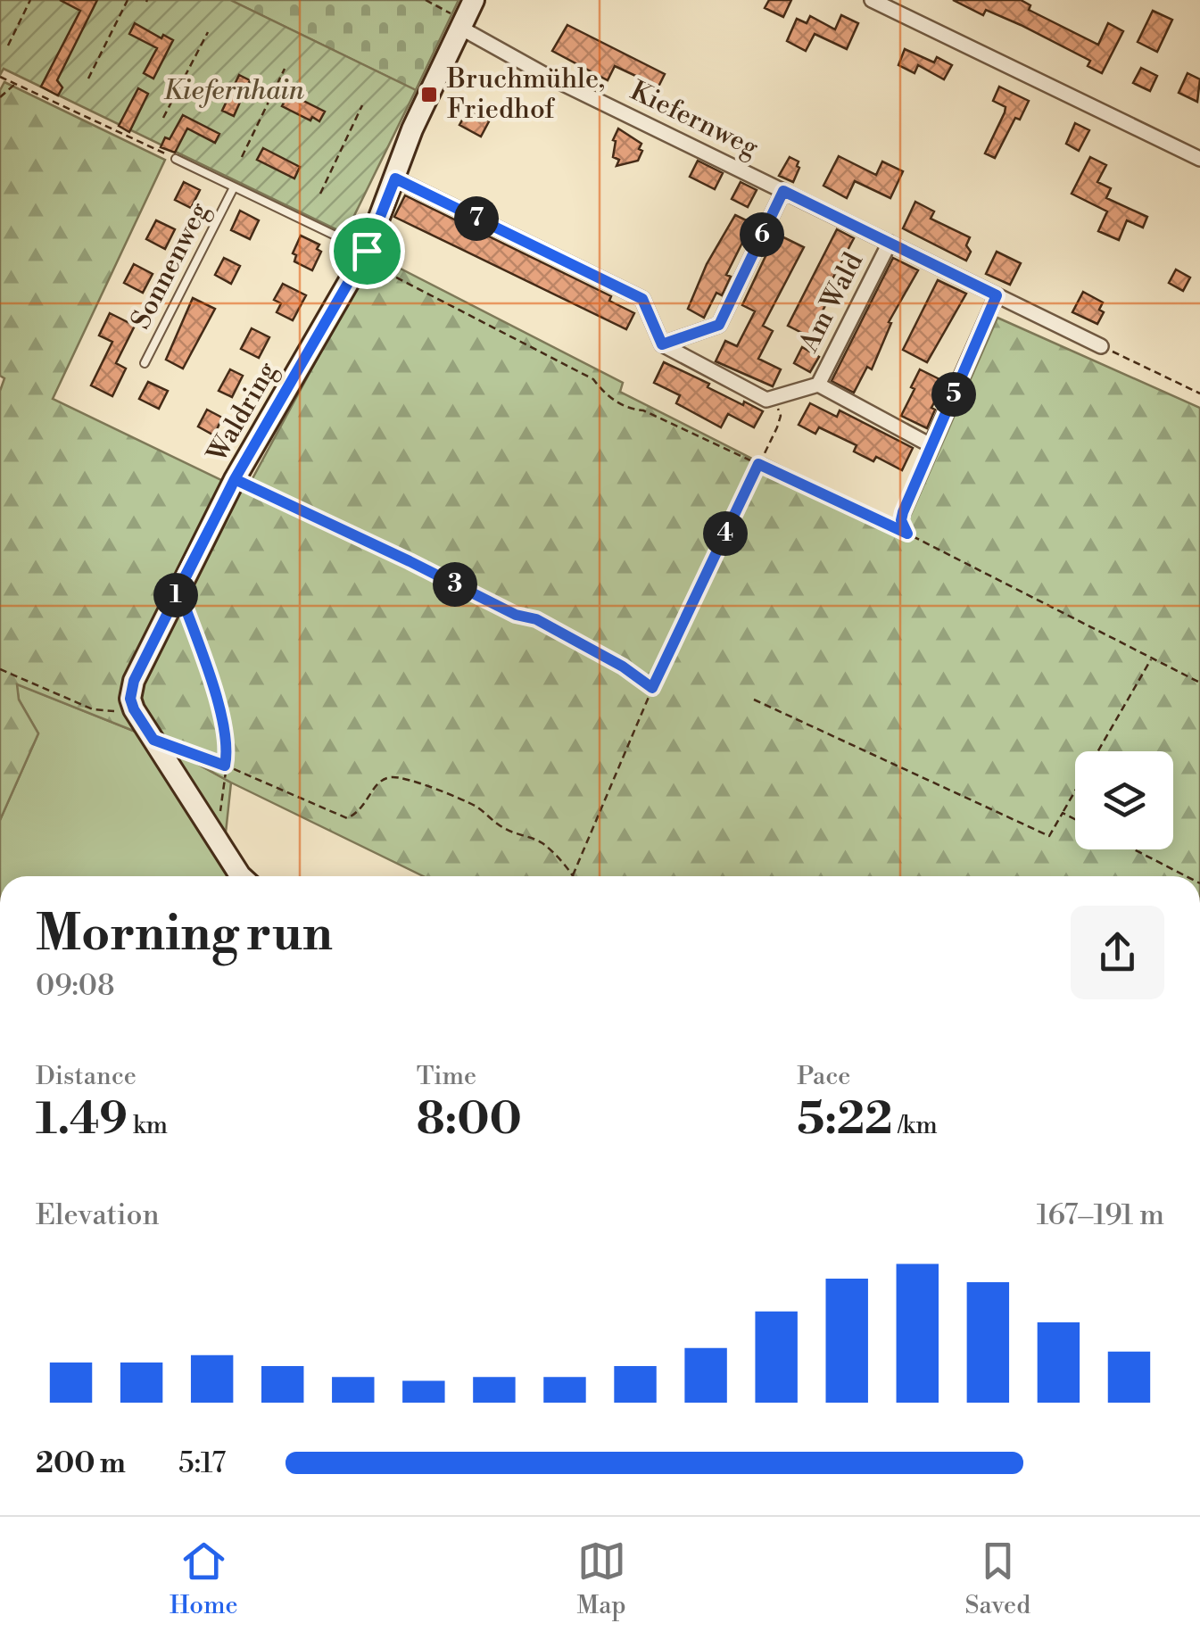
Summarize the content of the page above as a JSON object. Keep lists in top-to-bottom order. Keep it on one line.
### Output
{"streets":{"street":["Kiefernweg","Am Wald","Waldring"],"lane":["Sonnenweg"]},"crossings":[["Kiefernweg","Am Wald"],["Kiefernweg","Waldring"],["Sonnenweg","Waldring"]],"parks":["Kiefernhain"],"places":{"transit":["Bruchmühle, Friedhof"]},"page":{"pins":["7","6","5","4","3","1"],"heading":["Morning run","09:08"],"stats":[["Distance","1.49 km"],["Time","8:00"],["Pace","5:22 /km"]],"chart":["Elevation","167–191 m"],"list":[{"name":"200 m","note":"5:17"}],"tabs":["Home","Map","Saved"]}}
